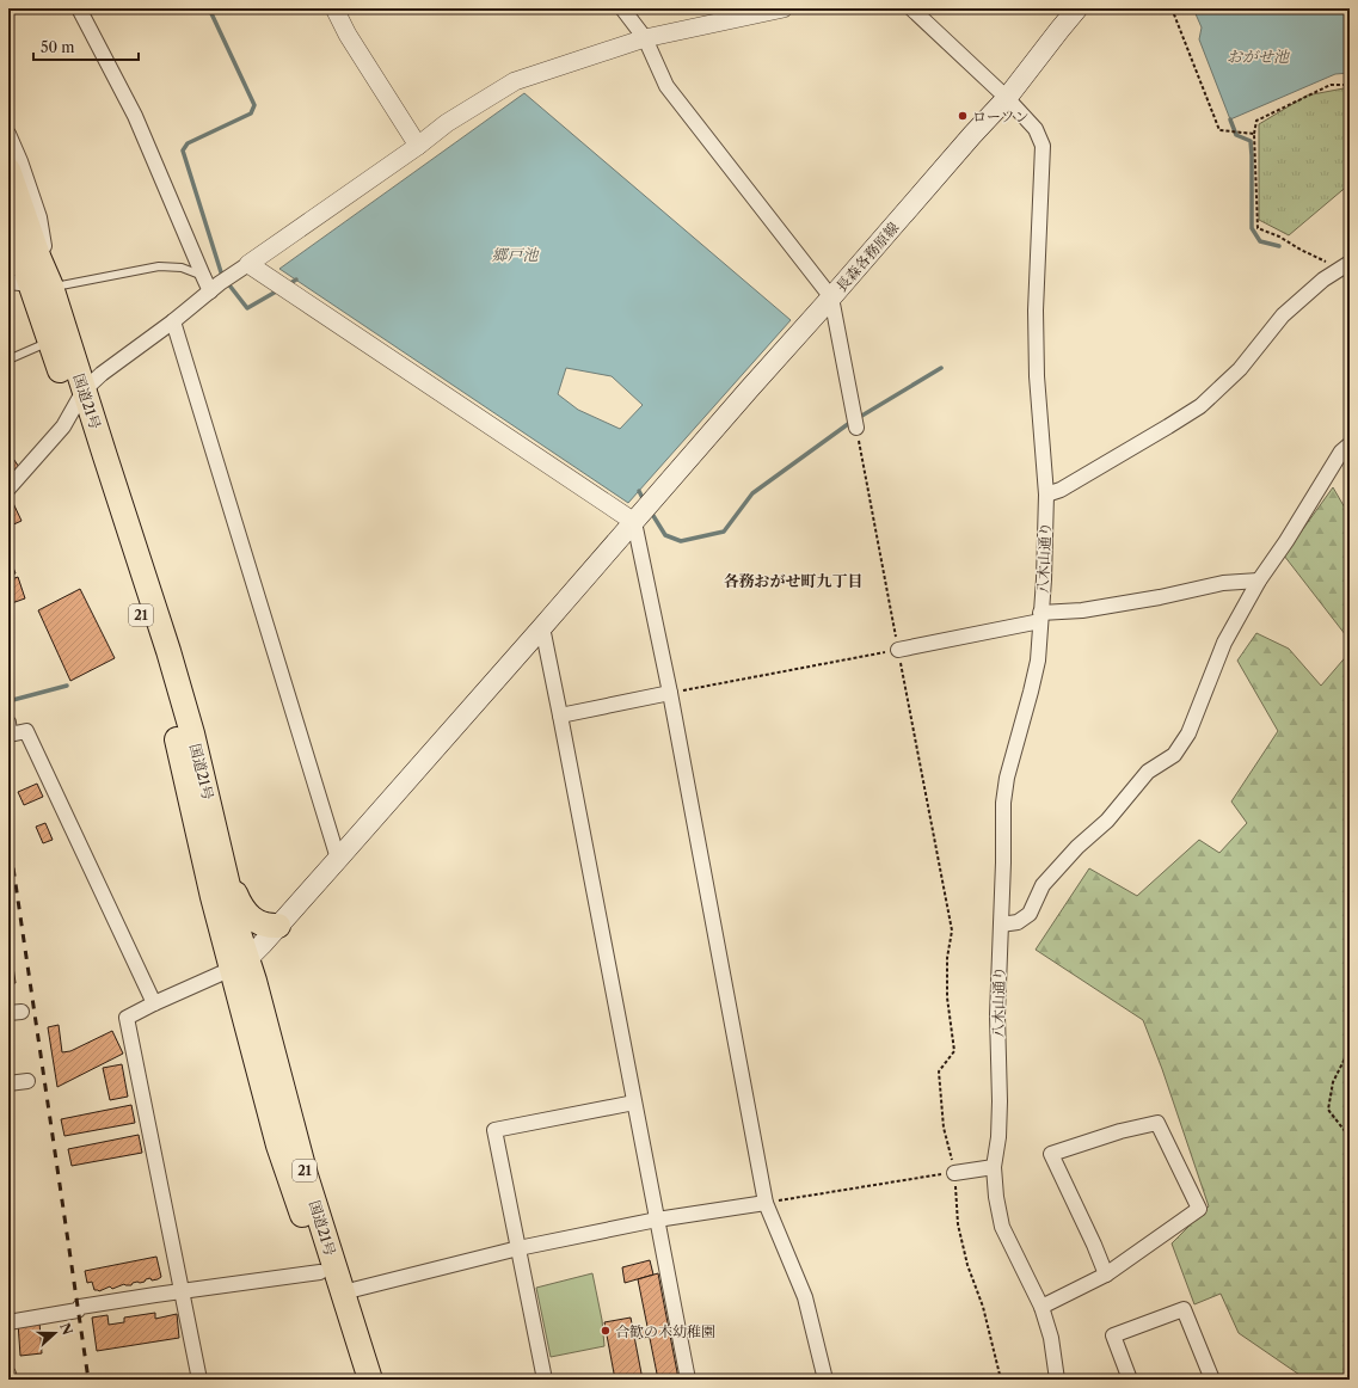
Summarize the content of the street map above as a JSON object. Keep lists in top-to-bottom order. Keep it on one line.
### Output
{"streets":{"highway":["国道21号","21"],"main road":["長森各務原線"],"street":["八木山通り"]},"crossings":[["長森各務原線","国道21号"],["長森各務原線","八木山通り"]],"districts":["各務おがせ町九丁目"],"water":["おがせ池","郷戸池"],"places":["ローソン","合歓の木幼稚園"],"scale_bar":"50 m","north":"right"}
